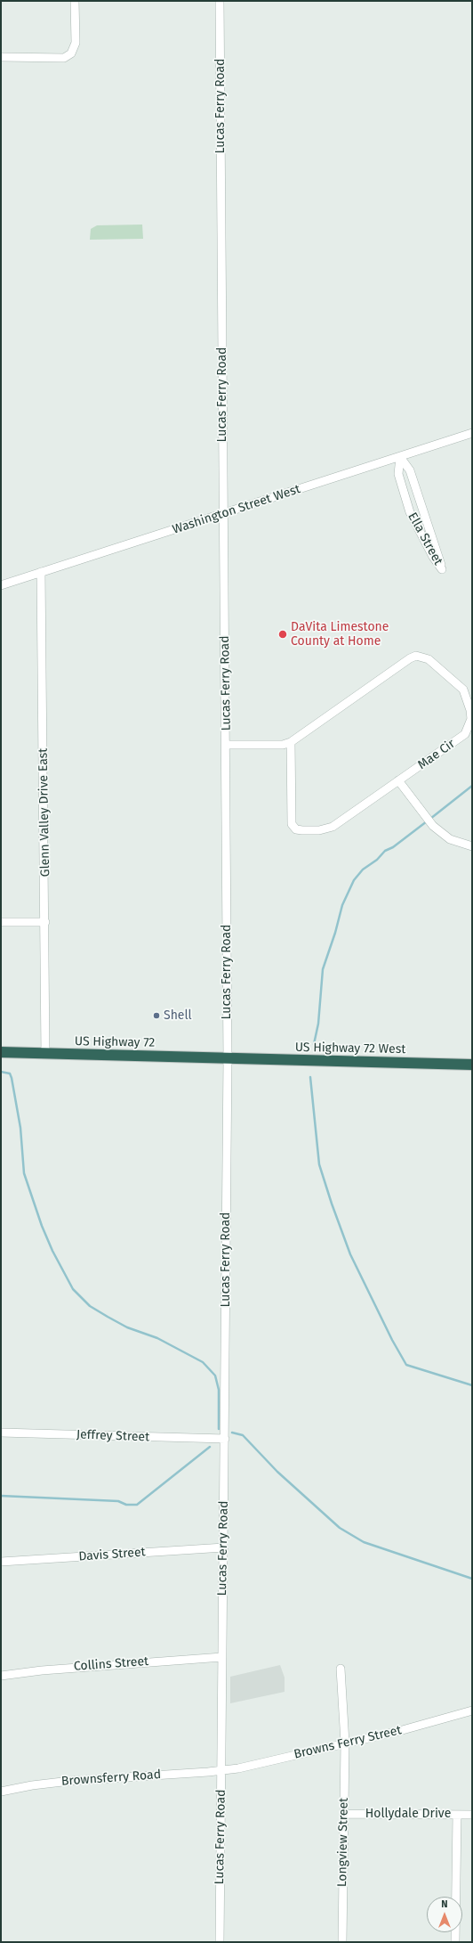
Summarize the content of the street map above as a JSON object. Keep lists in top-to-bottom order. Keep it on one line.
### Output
{"streets":{"highway":["US Highway 72","US Highway 72 West"],"street":["Lucas Ferry Road","Washington Street West","Ella Street","Mae Cir","Glenn Valley Drive East","Jeffrey Street","Davis Street","Collins Street","Browns Ferry Street","Brownsferry Road","Hollydale Drive","Longview Street"]},"crossings":[["Lucas Ferry Road","Washington Street West"],["Lucas Ferry Road","Mae Cir"],["Lucas Ferry Road","US Highway 72"],["Lucas Ferry Road","US Highway 72 West"],["Lucas Ferry Road","Jeffrey Street"],["Lucas Ferry Road","Davis Street"],["Lucas Ferry Road","Collins Street"],["Lucas Ferry Road","Browns Ferry Street"],["Lucas Ferry Road","Brownsferry Road"],["Washington Street West","Ella Street"],["Washington Street West","Glenn Valley Drive East"],["Glenn Valley Drive East","US Highway 72"],["US Highway 72","US Highway 72 West"],["Browns Ferry Street","Brownsferry Road"],["Browns Ferry Street","Longview Street"],["Hollydale Drive","Longview Street"]],"places":["DaVita Limestone County at Home","Shell"],"north":"top"}
